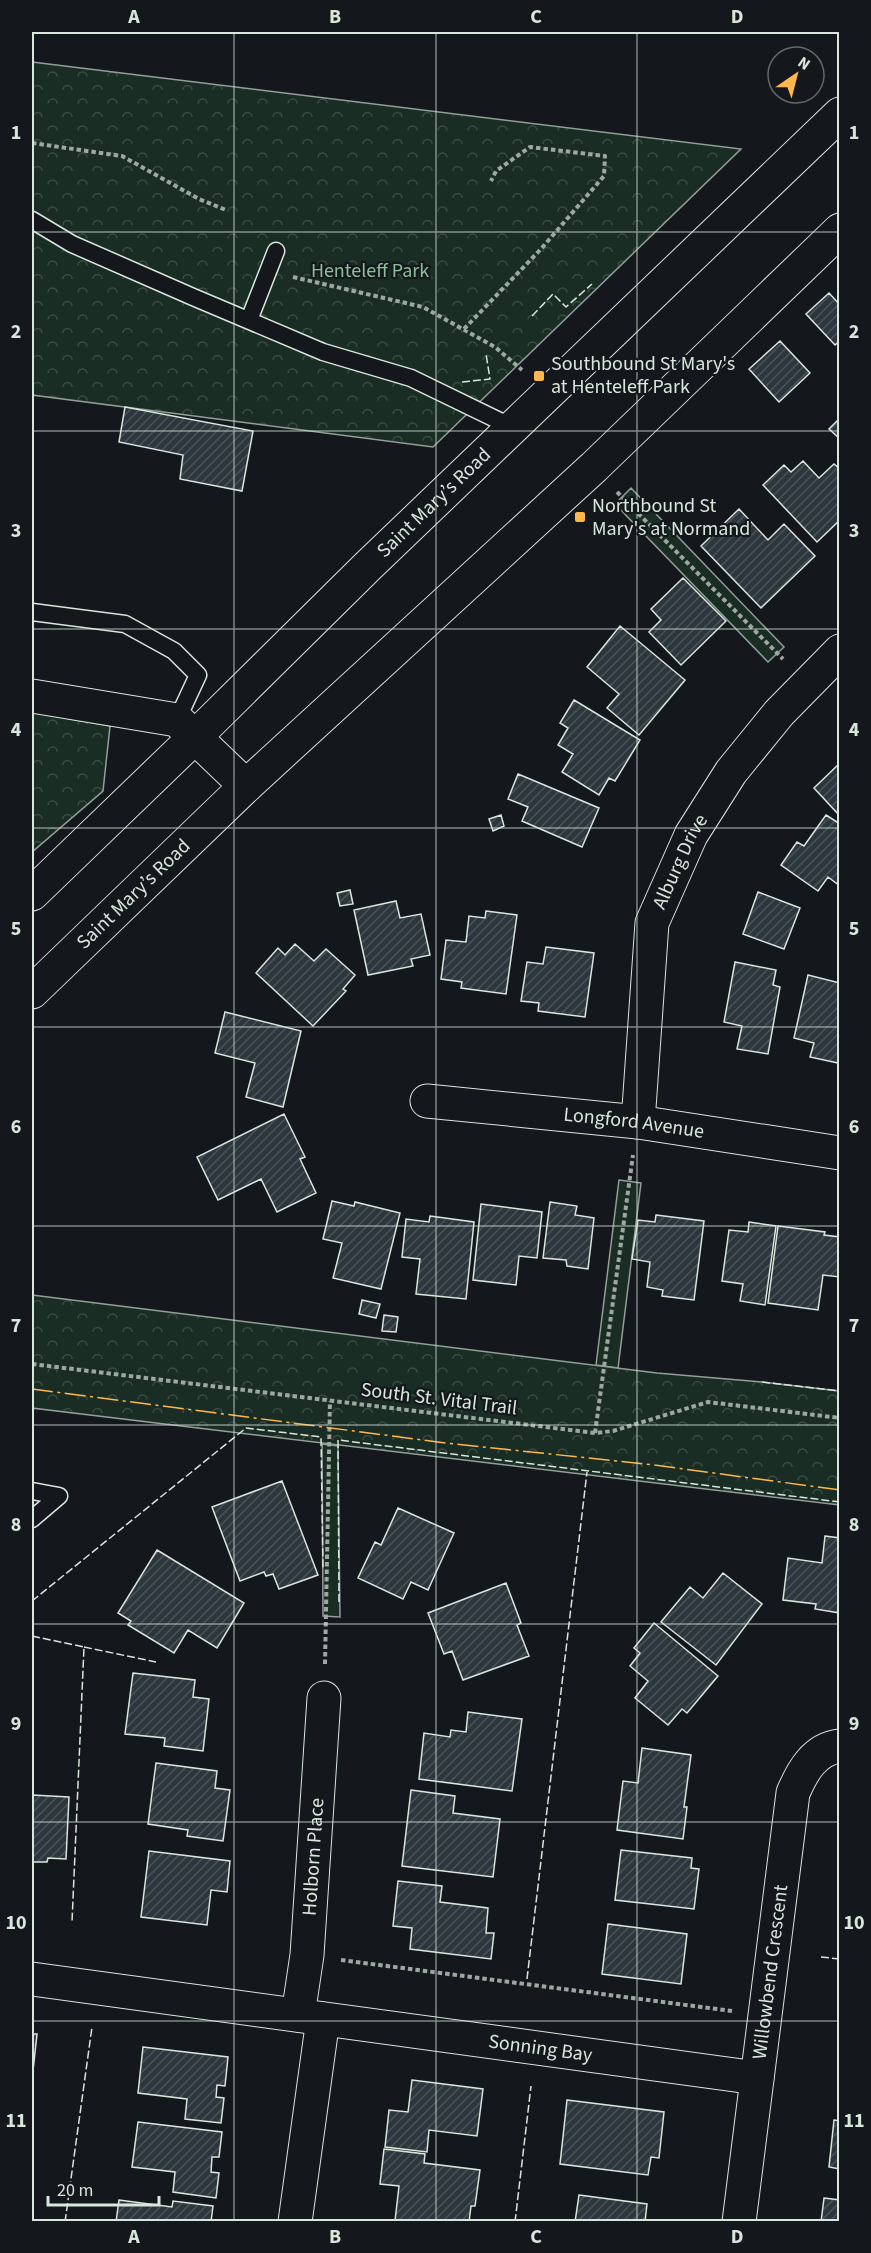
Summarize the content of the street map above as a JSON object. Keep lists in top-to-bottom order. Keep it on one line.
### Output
{"streets":{"street":["Saint Mary’s Road","Alburg Drive","Longford Avenue","Holborn Place","Willowbend Crescent","Sonning Bay"],"path":["South St. Vital Trail"]},"crossings":[["Alburg Drive","Longford Avenue"],["Holborn Place","Sonning Bay"],["Willowbend Crescent","Sonning Bay"]],"parks":["Henteleff Park"],"places":{"transit":["Southbound St Mary's at Henteleff Park","Northbound St Mary's at Normand"]},"scale_bar":"20 m","north":"top right","grid":{"columns":["A","B","C","D"],"rows":["1","2","3","4","5","6","7","8","9","10","11"]}}
